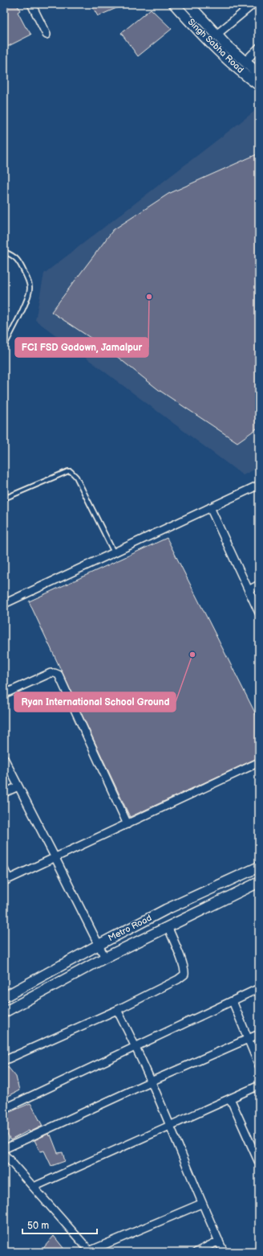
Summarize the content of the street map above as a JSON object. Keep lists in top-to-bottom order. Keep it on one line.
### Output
{"streets":{"street":["Singh Sabha Road","Metro Road"]},"places":["FCI FSD Godown, Jamalpur","Ryan International School Ground"],"scale_bar":"50 m"}
